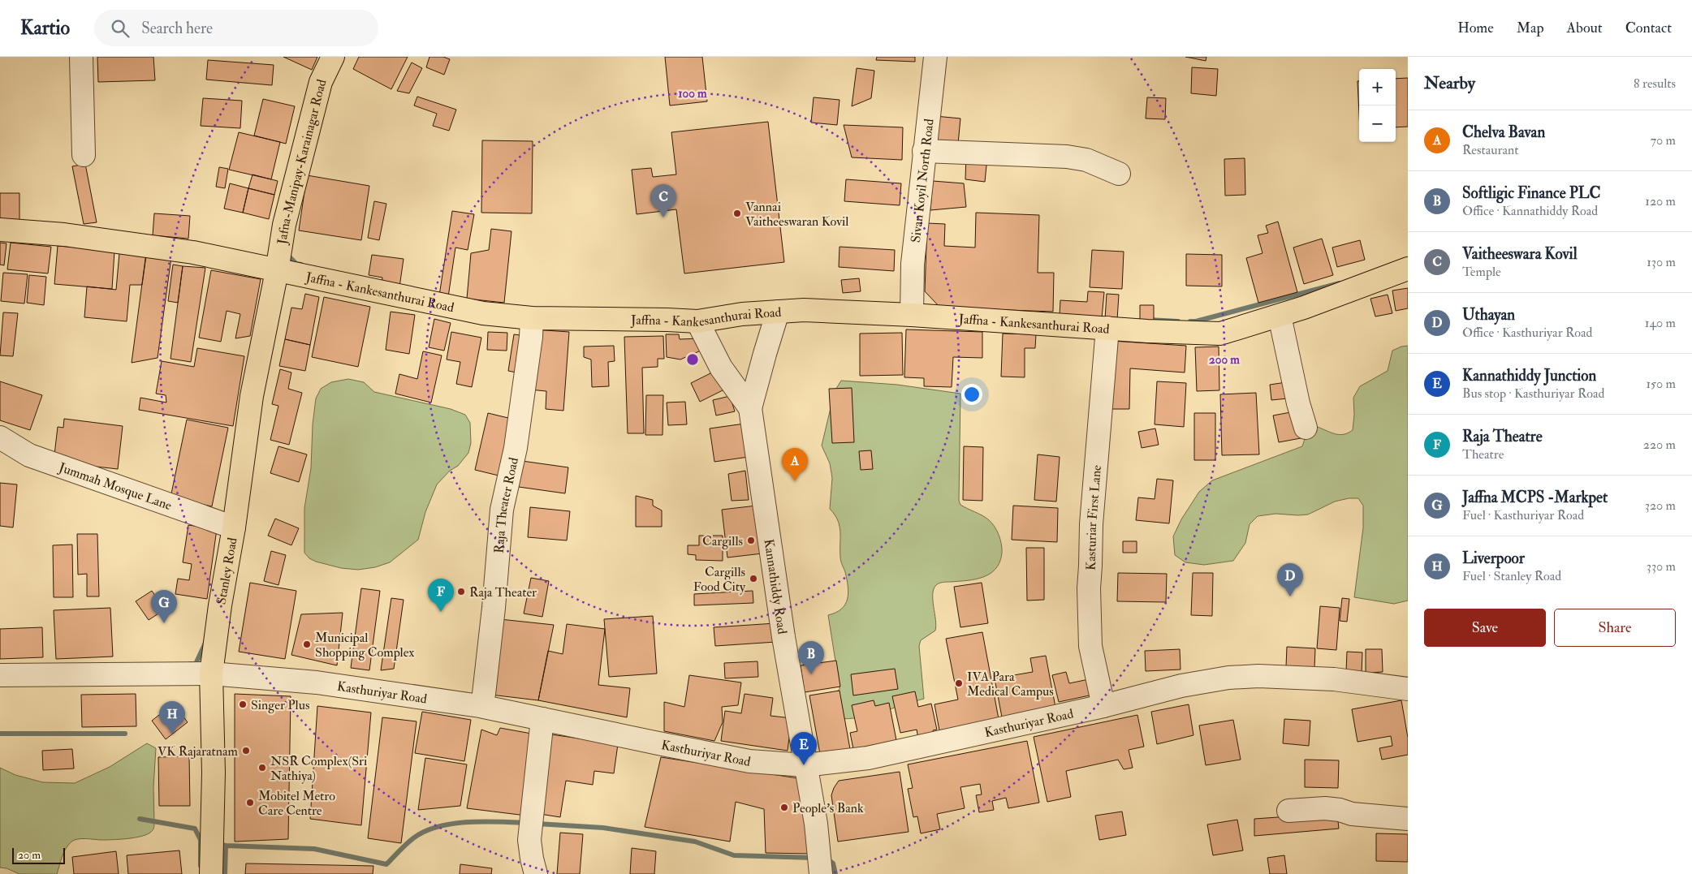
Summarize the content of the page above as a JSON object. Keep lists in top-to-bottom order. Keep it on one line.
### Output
{"streets":{"main road":["Jafna-Manipay-Karainagar Road","Jaffna - Kankesanthurai Road","Stanley Road"],"street":["Sivan Koyil North Road","Jummah Mosque Lane","Raja Theater Road","Kasturiar First Lane","Kannathiddy Road","Kasthuriyar Road"]},"crossings":[["Jafna-Manipay-Karainagar Road","Jaffna - Kankesanthurai Road"],["Jafna-Manipay-Karainagar Road","Stanley Road"],["Sivan Koyil North Road","Jaffna - Kankesanthurai Road"],["Jaffna - Kankesanthurai Road","Raja Theater Road"],["Jaffna - Kankesanthurai Road","Kasturiar First Lane"],["Jaffna - Kankesanthurai Road","Stanley Road"],["Jummah Mosque Lane","Stanley Road"],["Kasturiar First Lane","Kasthuriyar Road"],["Stanley Road","Kasthuriyar Road"],["Kannathiddy Road","Kasthuriyar Road"]],"places":["Vannai Vaitheeswaran Kovil","Cargills","Cargills Food City","Raja Theater","Municipal Shopping Complex","IVA Para Medical Campus","Singer Plus","VK Rajaratnam","NSR Complex(Sri Nathiya)","Mobitel Metro Care Centre","People's Bank"],"scale_bar":"20 m","page":{"header":"Kartio","search":"Search here","nav":["Home","Map","About","Contact"],"heading":["Nearby","8 results"],"map_buttons":["+","−"],"list":[{"mark":"A","name":"Chelva Bavan","note":"Restaurant","value":"70 m"},{"mark":"B","name":"Softligic Finance PLC","note":"Office · Kannathiddy Road","value":"120 m"},{"mark":"C","name":"Vaitheeswara Kovil","note":"Temple","value":"130 m"},{"mark":"D","name":"Uthayan","note":"Office · Kasthuriyar Road","value":"140 m"},{"mark":"E","name":"Kannathiddy Junction","note":"Bus stop · Kasthuriyar Road","value":"150 m"},{"mark":"F","name":"Raja Theatre","note":"Theatre","value":"220 m"},{"mark":"G","name":"Jaffna MCPS -Markpet","note":"Fuel · Kasthuriyar Road","value":"320 m"},{"mark":"H","name":"Liverpoor","note":"Fuel · Stanley Road","value":"330 m"}],"pins":["C","A","D","F","G","B","H","E"],"buttons":["Save","Share"],"scale":"20 m"},"rings":["100 m","200 m"]}
